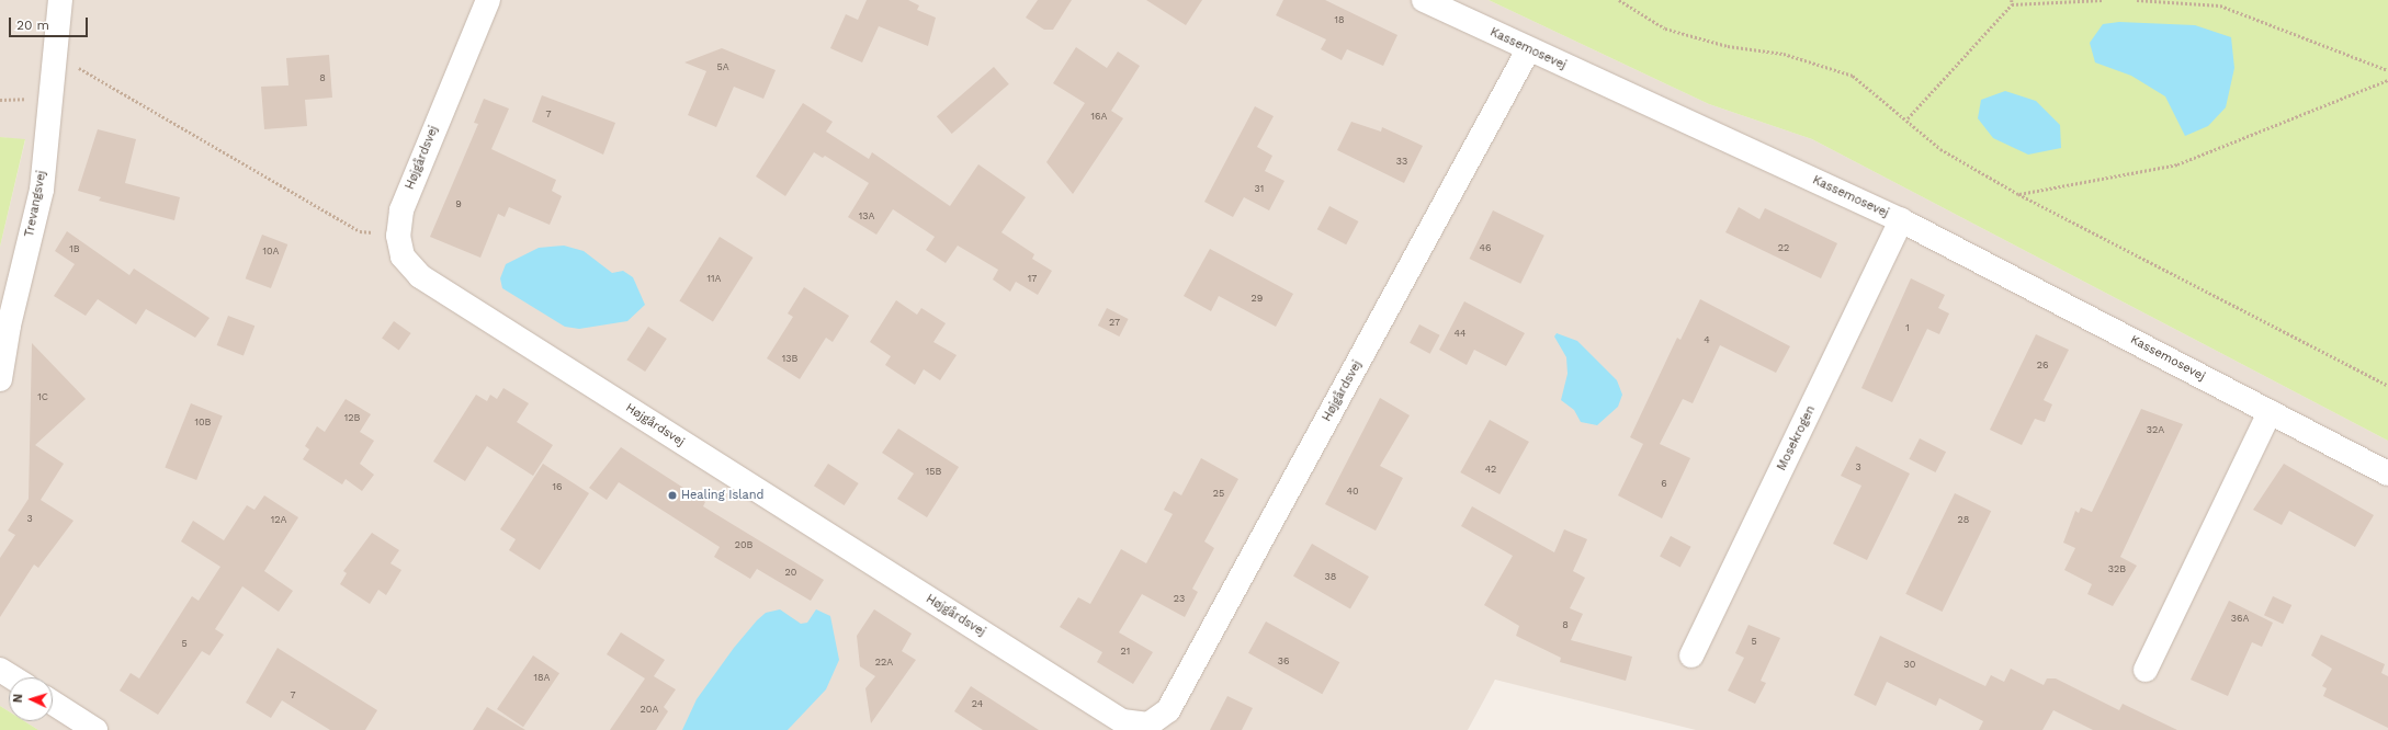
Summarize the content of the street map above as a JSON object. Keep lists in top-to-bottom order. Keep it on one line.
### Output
{"streets":{"street":["Kassemosevej","Højgårdsvej","Trevangsvej","Mosekrogen"]},"crossings":[["Kassemosevej","Højgårdsvej"],["Kassemosevej","Mosekrogen"]],"places":["Healing Island"],"house_numbers":["18","5A","8","7","16A","33","31","9","13A","46","22","1B","10A","11A","17","29","27","1","44","4","13B","26","1C","12B","10B","32A","3","42","15B","6","16","40","25","3","12A","28","20B","32B","20","38","23","36A","8","5","5","21","36","22A","30","18A","7","24","20A"],"scale_bar":"20 m","north":"left"}
